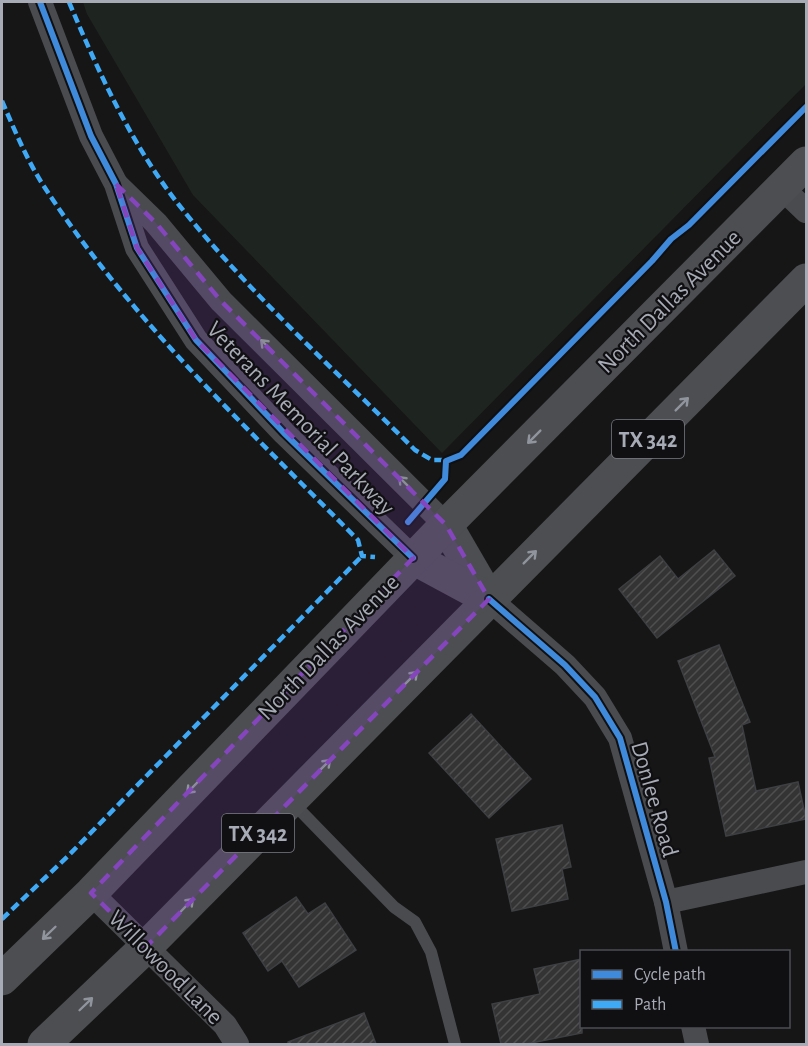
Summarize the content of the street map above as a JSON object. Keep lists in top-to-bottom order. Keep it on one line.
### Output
{"streets":{"main road":["North Dallas Avenue","TX 342"],"street":["Veterans Memorial Parkway","Donlee Road","Willowood Lane"]},"crossings":[["North Dallas Avenue","Veterans Memorial Parkway"],["North Dallas Avenue","Willowood Lane"],["TX 342","Donlee Road"],["TX 342","Willowood Lane"]],"legend":["Cycle path","Path"]}
